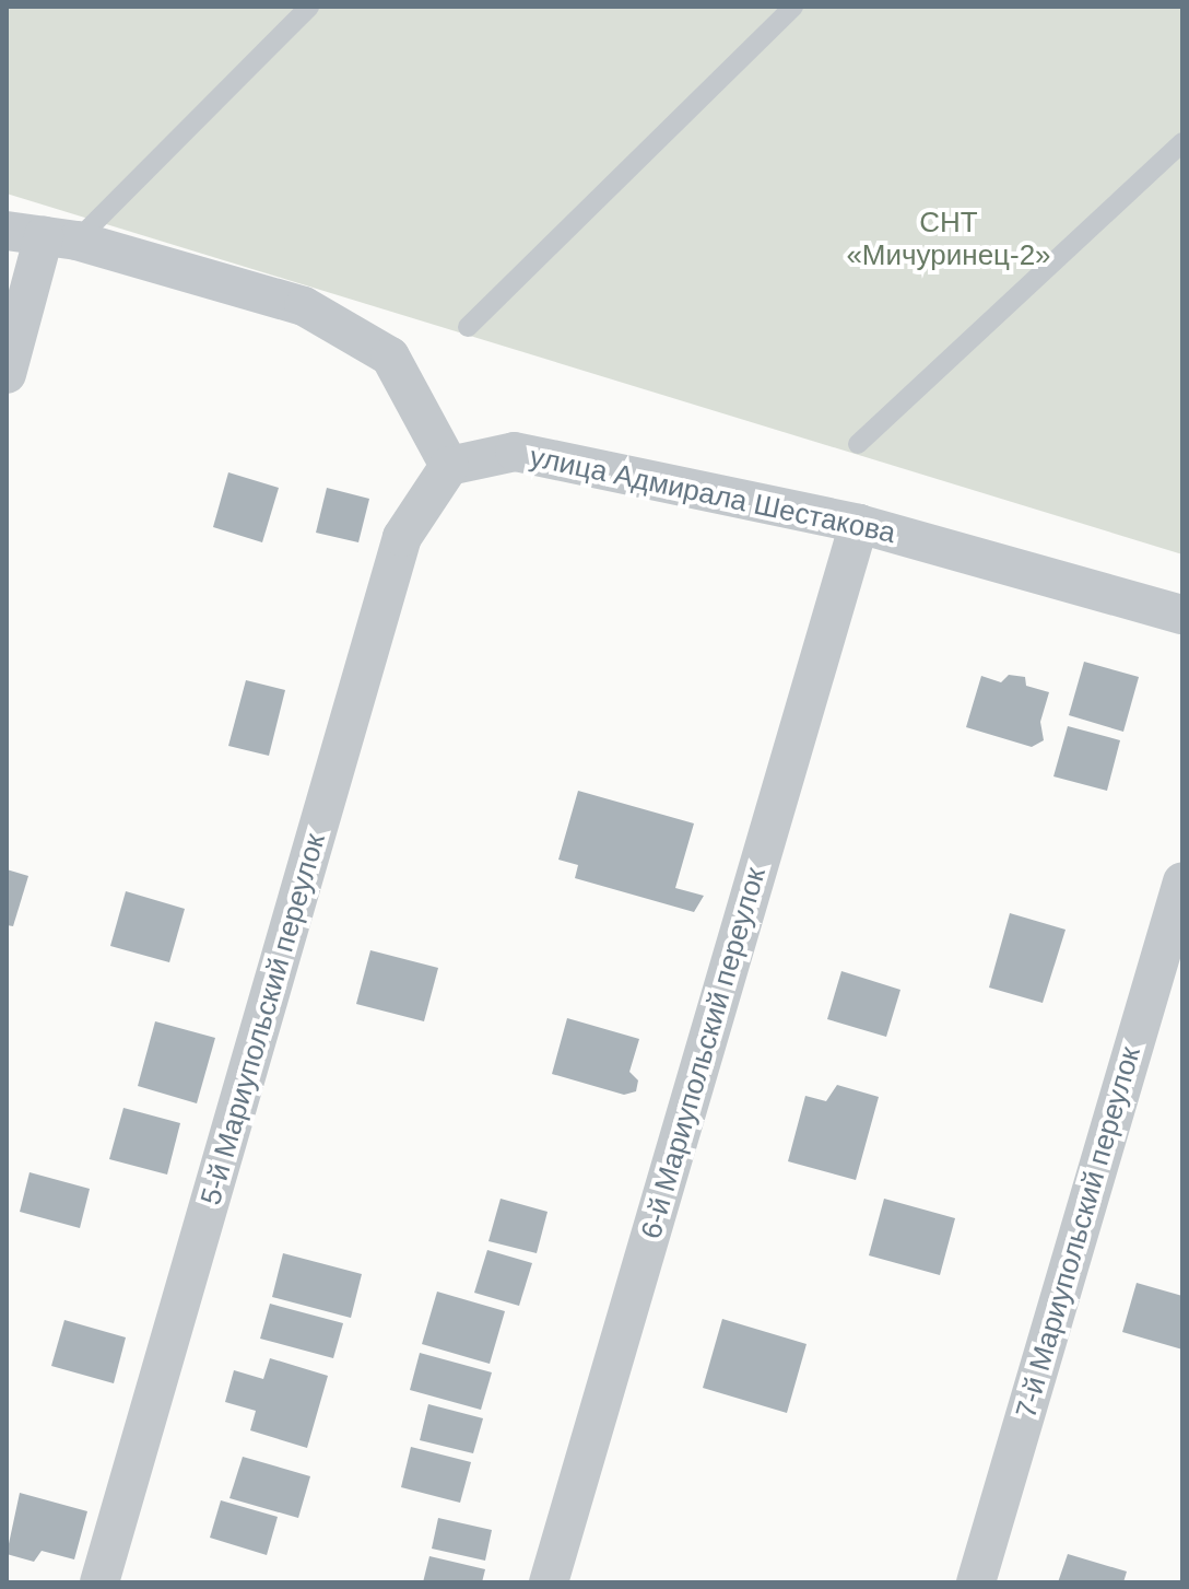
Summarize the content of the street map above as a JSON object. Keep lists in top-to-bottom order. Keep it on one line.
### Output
{"streets":{"street":["улица Адмирала Шестакова","5-й Мариупольский переулок","6-й Мариупольский переулок","7-й Мариупольский переулок"]},"crossings":[["улица Адмирала Шестакова","5-й Мариупольский переулок"],["улица Адмирала Шестакова","6-й Мариупольский переулок"]],"parks":["СНТ «Мичуринец-2»"]}
